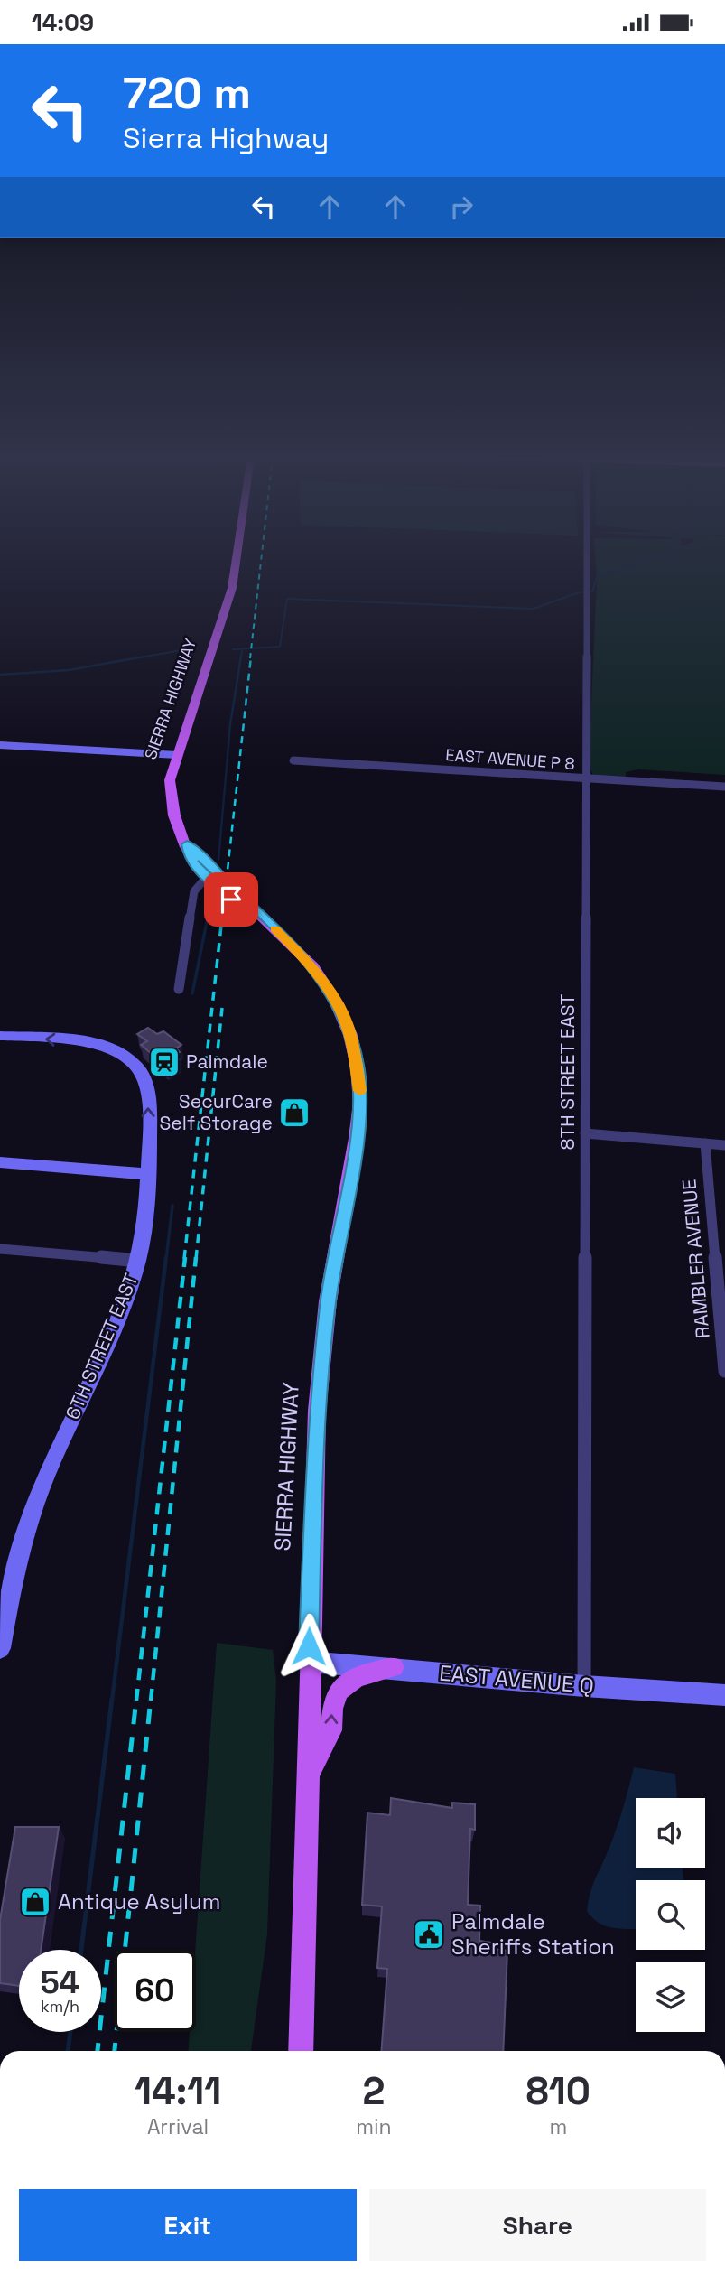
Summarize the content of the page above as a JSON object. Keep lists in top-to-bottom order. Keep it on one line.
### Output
{"streets":{"main road":["SIERRA HIGHWAY"],"street":["EAST AVENUE P 8","8TH STREET EAST","RAMBLER AVENUE","6TH STREET EAST","EAST AVENUE Q"]},"crossings":[["SIERRA HIGHWAY","EAST AVENUE Q"],["EAST AVENUE P 8","8TH STREET EAST"],["8TH STREET EAST","EAST AVENUE Q"]],"places":{"station":["Palmdale"],"shop":["SecurCare Self Storage","Antique Asylum"],"public building":["Palmdale Sheriffs Station"]},"page":{"status":"14:09","turn":["720 m","Sierra Highway"],"speed":"54 km/h","limit":"60","eta":["14:11","Arrival","2","min","810","m"],"buttons":["Exit","Share"]}}
